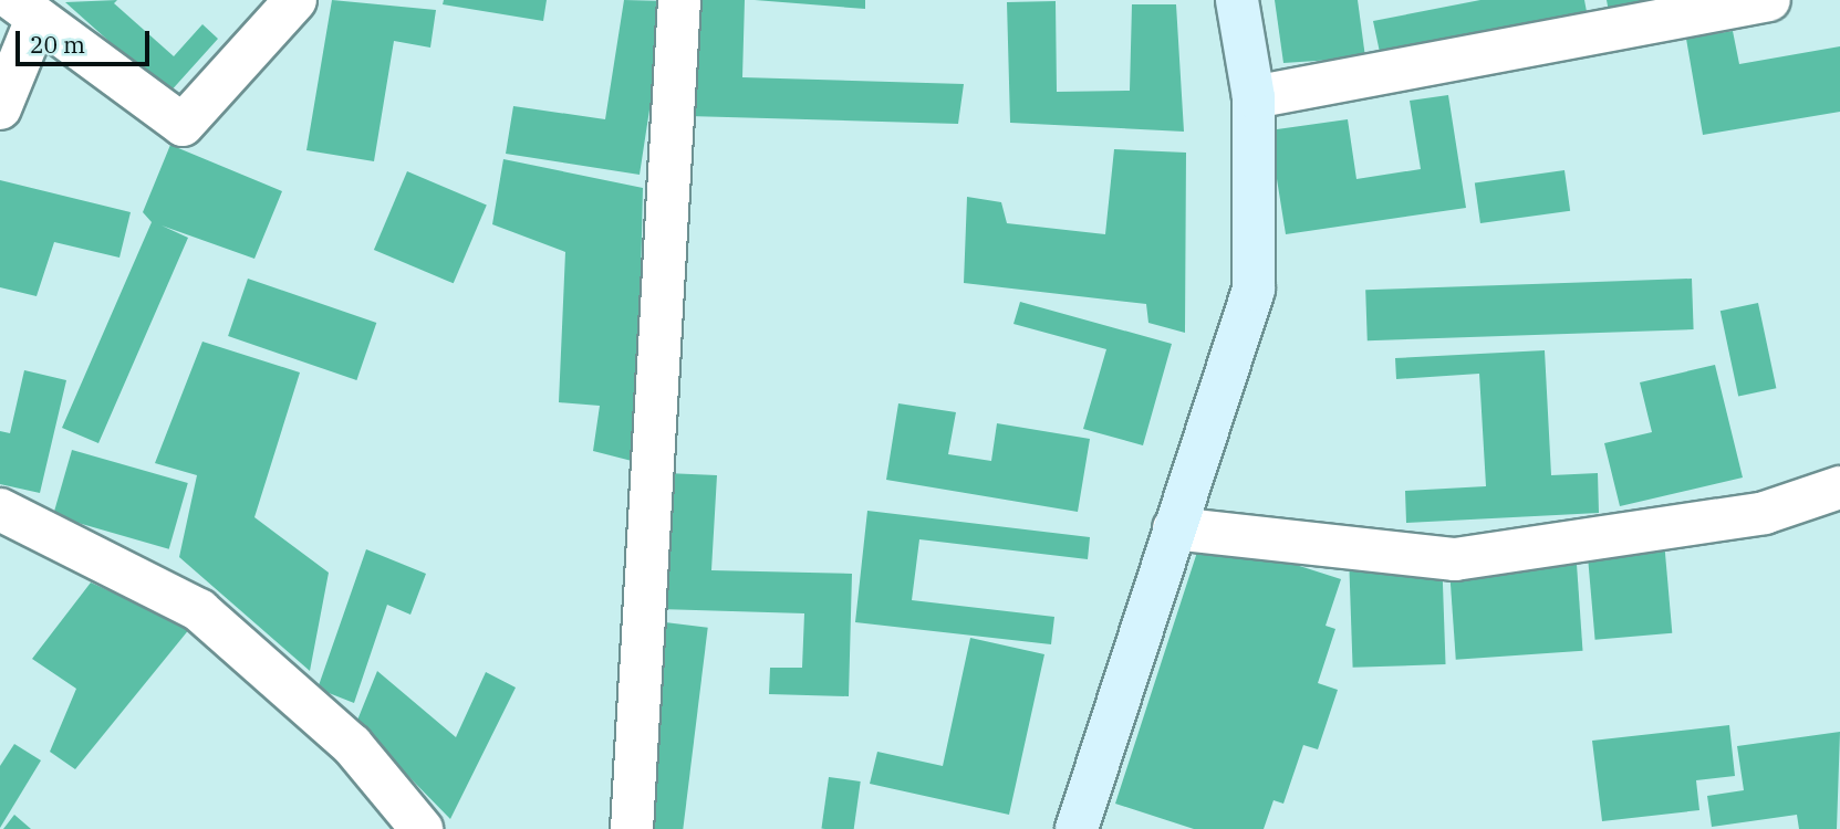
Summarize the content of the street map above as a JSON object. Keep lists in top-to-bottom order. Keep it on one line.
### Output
{"scale_bar":"20 m"}
